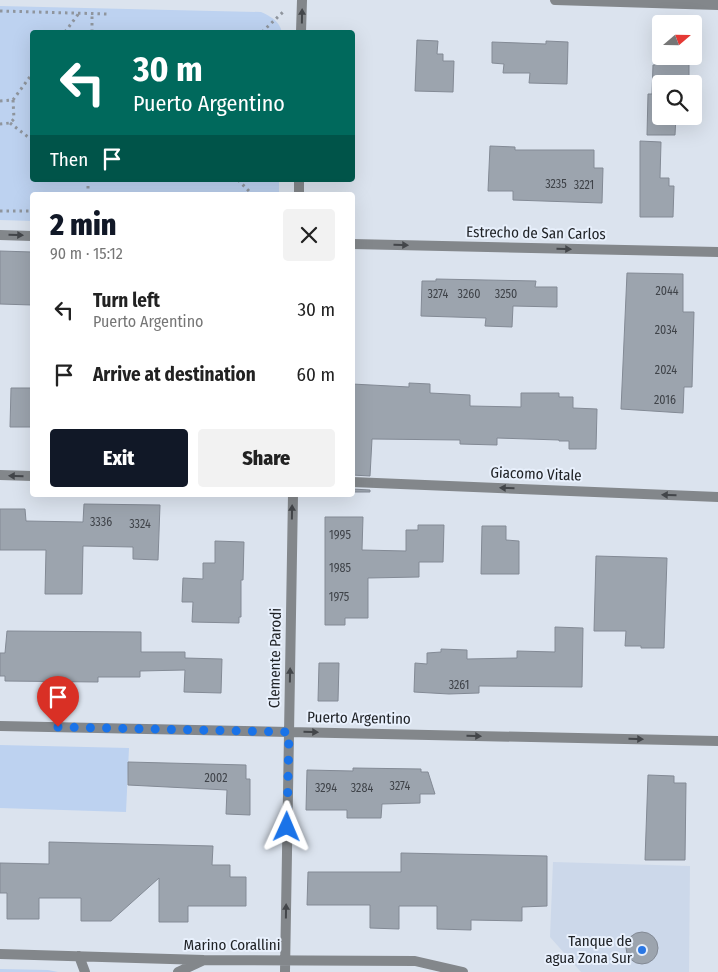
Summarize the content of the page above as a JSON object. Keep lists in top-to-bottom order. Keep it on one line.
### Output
{"streets":{"street":["Estrecho de San Carlos","Giacomo Vitale","Clemente Parodi","Puerto Argentino","Marino Corallini"]},"crossings":[["Clemente Parodi","Puerto Argentino"],["Clemente Parodi","Marino Corallini"]],"one_way":["Estrecho de San Carlos","Giacomo Vitale","Clemente Parodi","Puerto Argentino"],"places":["Tanque de agua Zona Sur"],"house_numbers":["3235","3221","2044","3274","3260","3250","2034","2024","2016","3336","3324","1995","1985","1975","3261","2002","3274","3294","3284"],"north":"right","page":{"turn":["30 m","Puerto Argentino"],"then":"Then","heading":["2 min","90 m · 15:12"],"list":[{"name":"Turn left","note":"Puerto Argentino","value":"30 m"},{"name":"Arrive at destination","value":"60 m"}],"buttons":["Exit","Share"]}}
